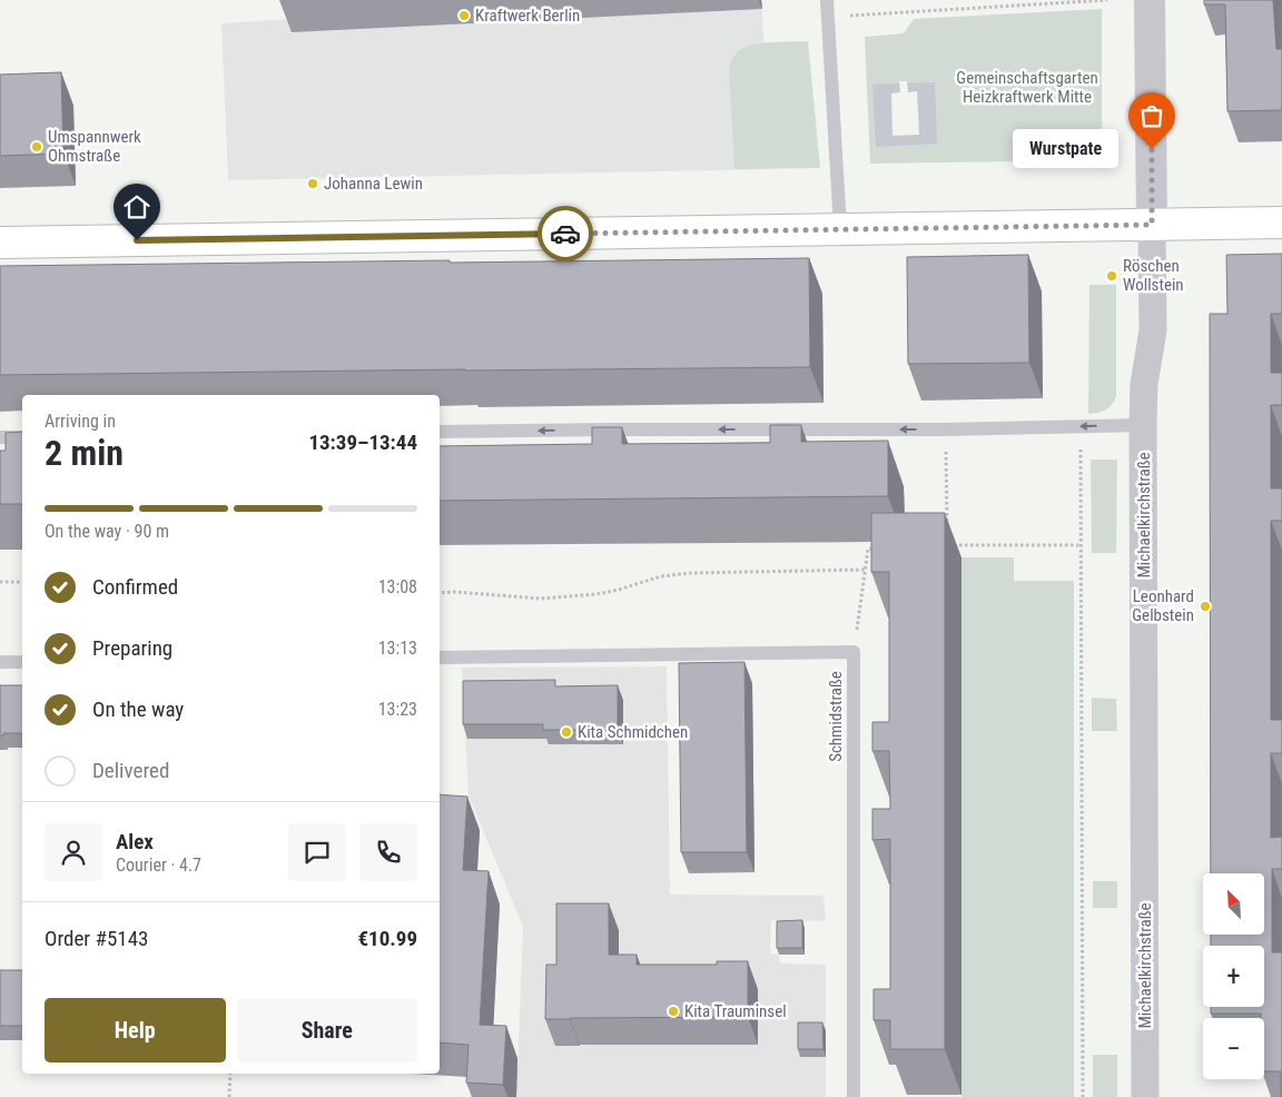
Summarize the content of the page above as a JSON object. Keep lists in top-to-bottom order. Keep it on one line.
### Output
{"streets":{"street":["Michaelkirchstraße"],"lane":["Schmidstraße"]},"parks":["Gemeinschaftsgarten Heizkraftwerk Mitte"],"places":["Kraftwerk Berlin","Umspannwerk Ohmstraße","Wurstpate","Johanna Lewin","Röschen Wollstein","Leonhard Gelbstein","Kita Schmidchen","Kita Trauminsel"],"north":"top left","page":{"bubble":"Wurstpate","heading":["2 min","Arriving in","13:39–13:44"],"panel":["Alex","Courier · 4.7","Order #5143","€10.99"],"bar":"On the way · 90 m","list":[["Confirmed","13:08"],["Preparing","13:13"],["On the way","13:23"],"Delivered"],"map_buttons":["+","−"],"buttons":["Help","Share"]}}
